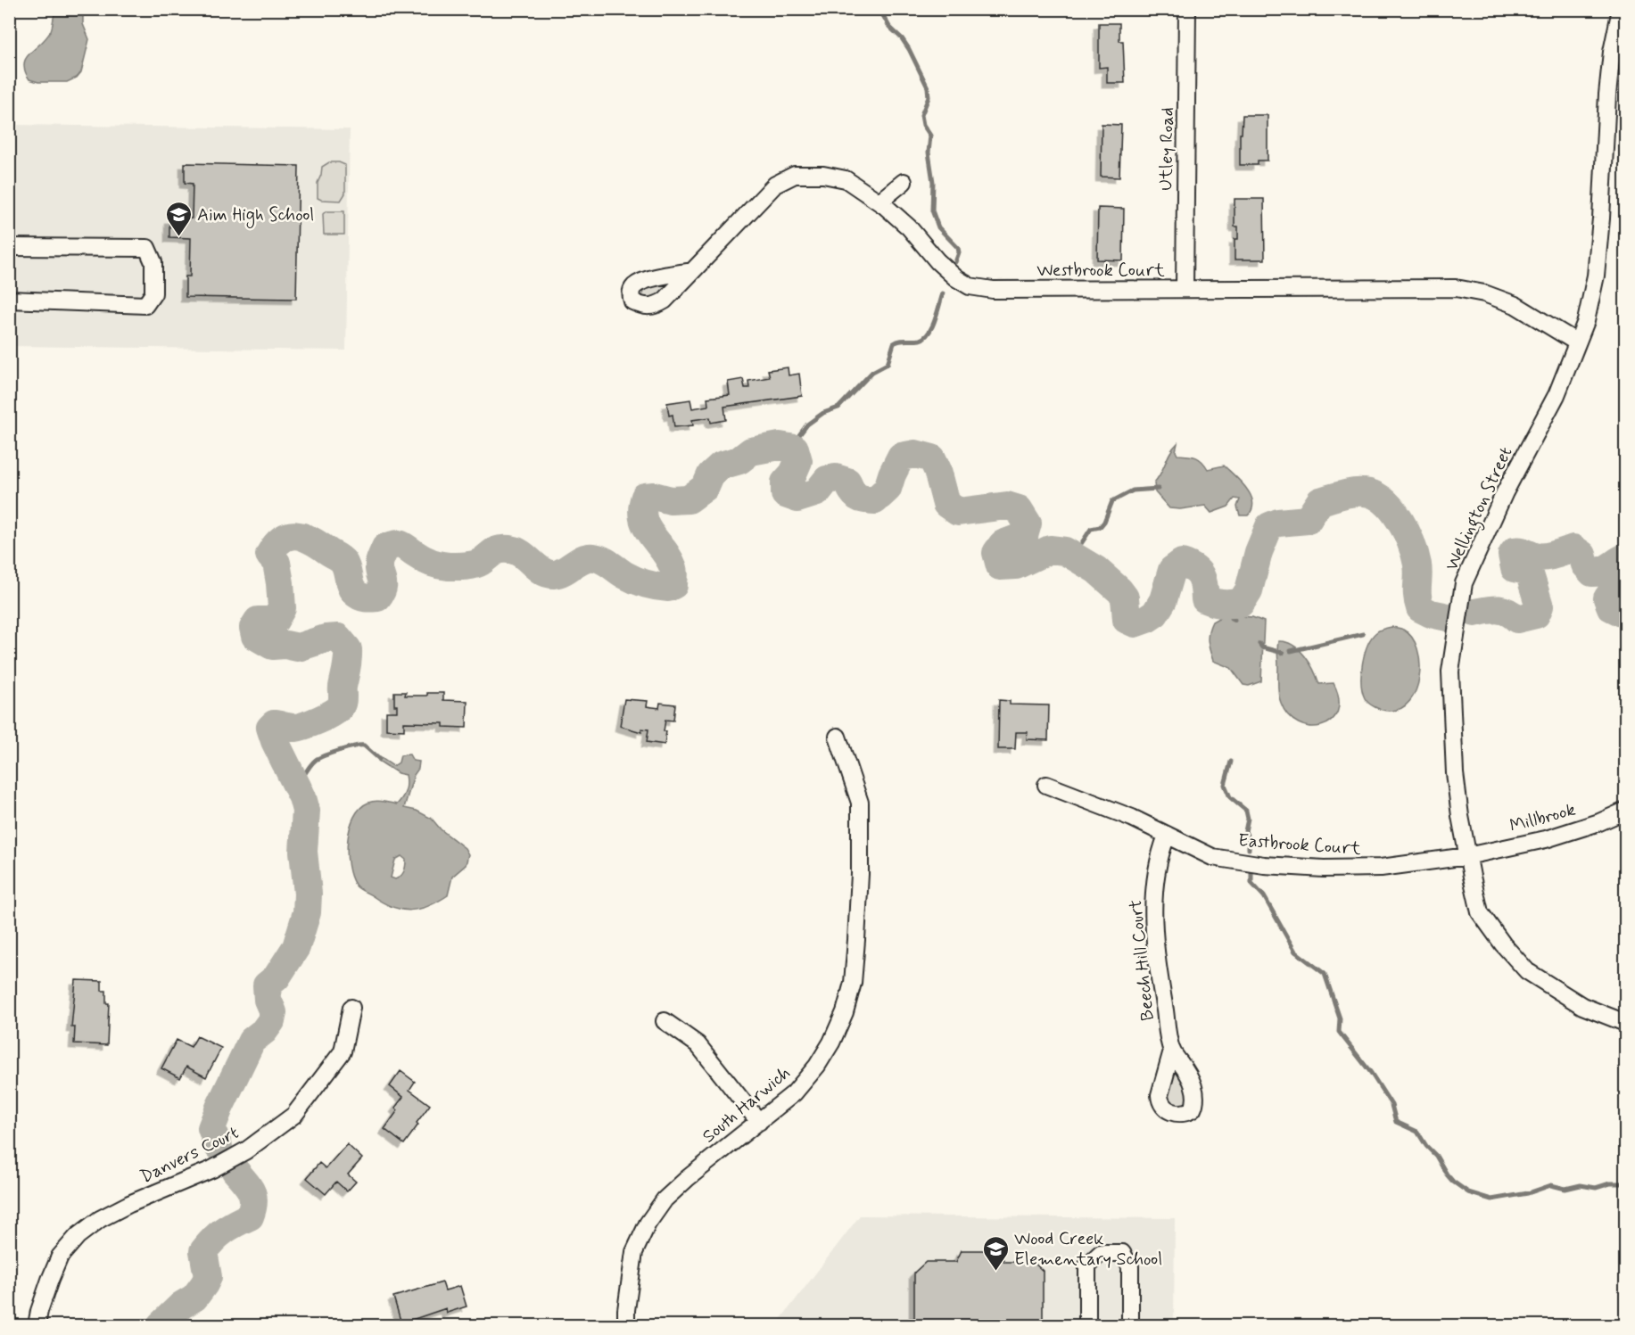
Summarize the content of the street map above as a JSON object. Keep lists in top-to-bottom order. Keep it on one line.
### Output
{"streets":{"street":["Utley Road","Westbrook Court","Wellington Street","Millbrook","Eastbrook Court","Beech Hill Court","South Harwich","Danvers Court"]},"crossings":[["Utley Road","Westbrook Court"],["Westbrook Court","Wellington Street"],["Wellington Street","Millbrook"],["Wellington Street","Eastbrook Court"],["Millbrook","Eastbrook Court"],["Eastbrook Court","Beech Hill Court"]],"places":{"school or university":["Aim High School","Wood Creek Elementary School"]}}
